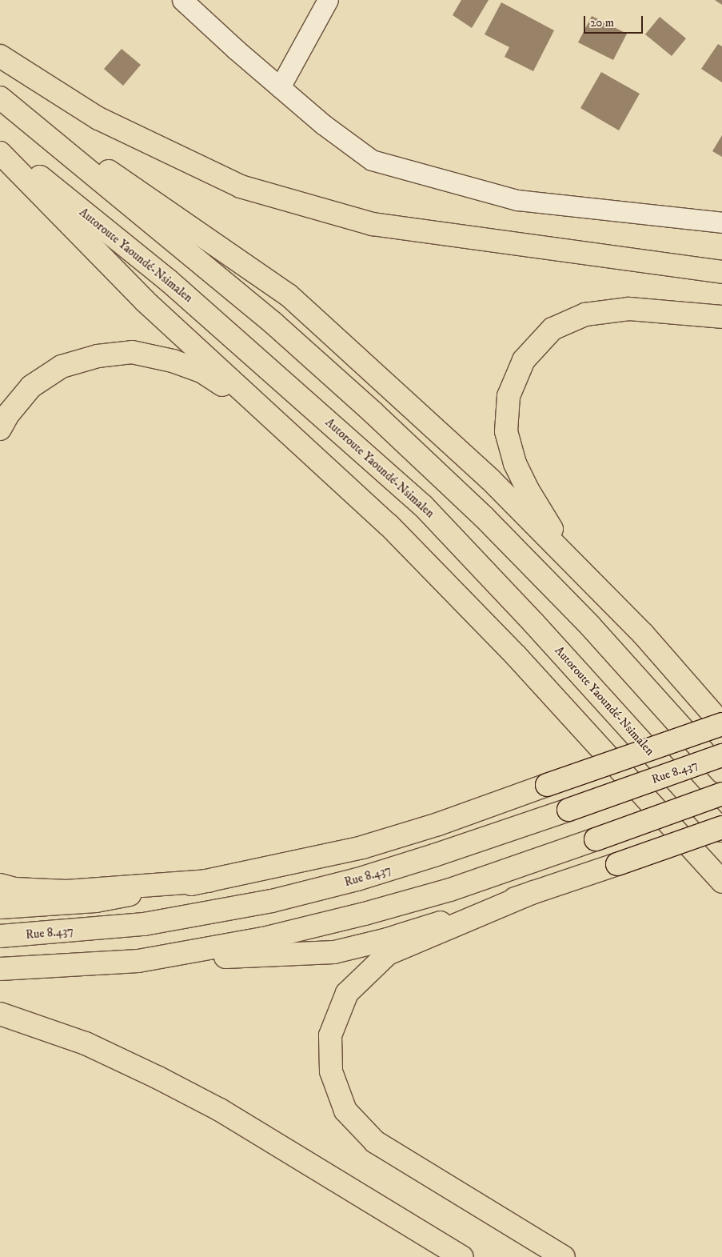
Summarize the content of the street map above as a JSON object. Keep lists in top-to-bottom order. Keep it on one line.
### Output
{"streets":{"main road":["Autoroute Yaoundé-Nsimalen","Rue 8.437"]},"scale_bar":"20 m"}
